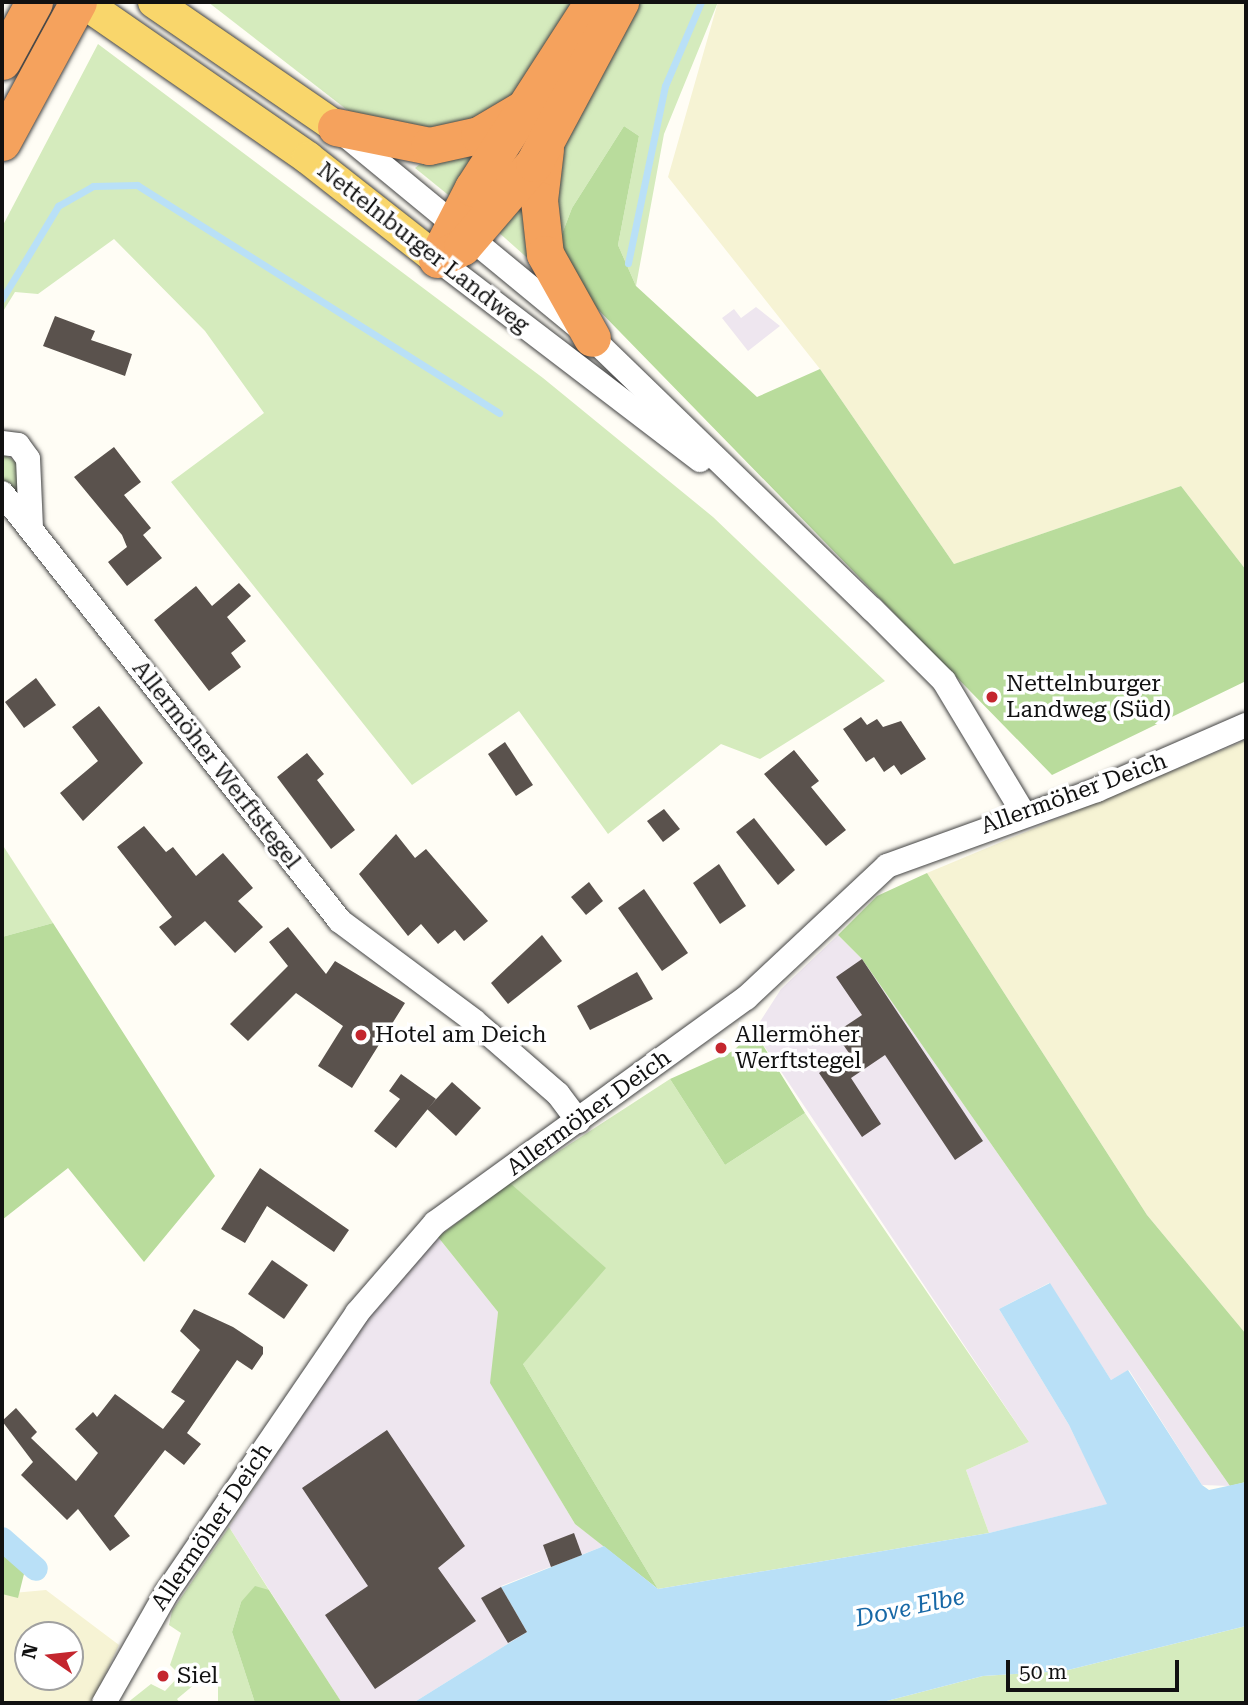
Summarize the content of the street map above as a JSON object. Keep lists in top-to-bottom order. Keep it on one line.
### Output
{"streets":{"main road":["Nettelnburger Landweg"],"street":["Allermöher Werftstegel","Allermöher Deich"]},"crossings":[["Nettelnburger Landweg","Allermöher Deich"],["Allermöher Werftstegel","Allermöher Deich"]],"water":["Dove Elbe"],"places":["Nettelnburger Landweg (Süd)","Hotel am Deich","Allermöher Werftstegel","Siel"],"scale_bar":"50 m","north":"left"}
